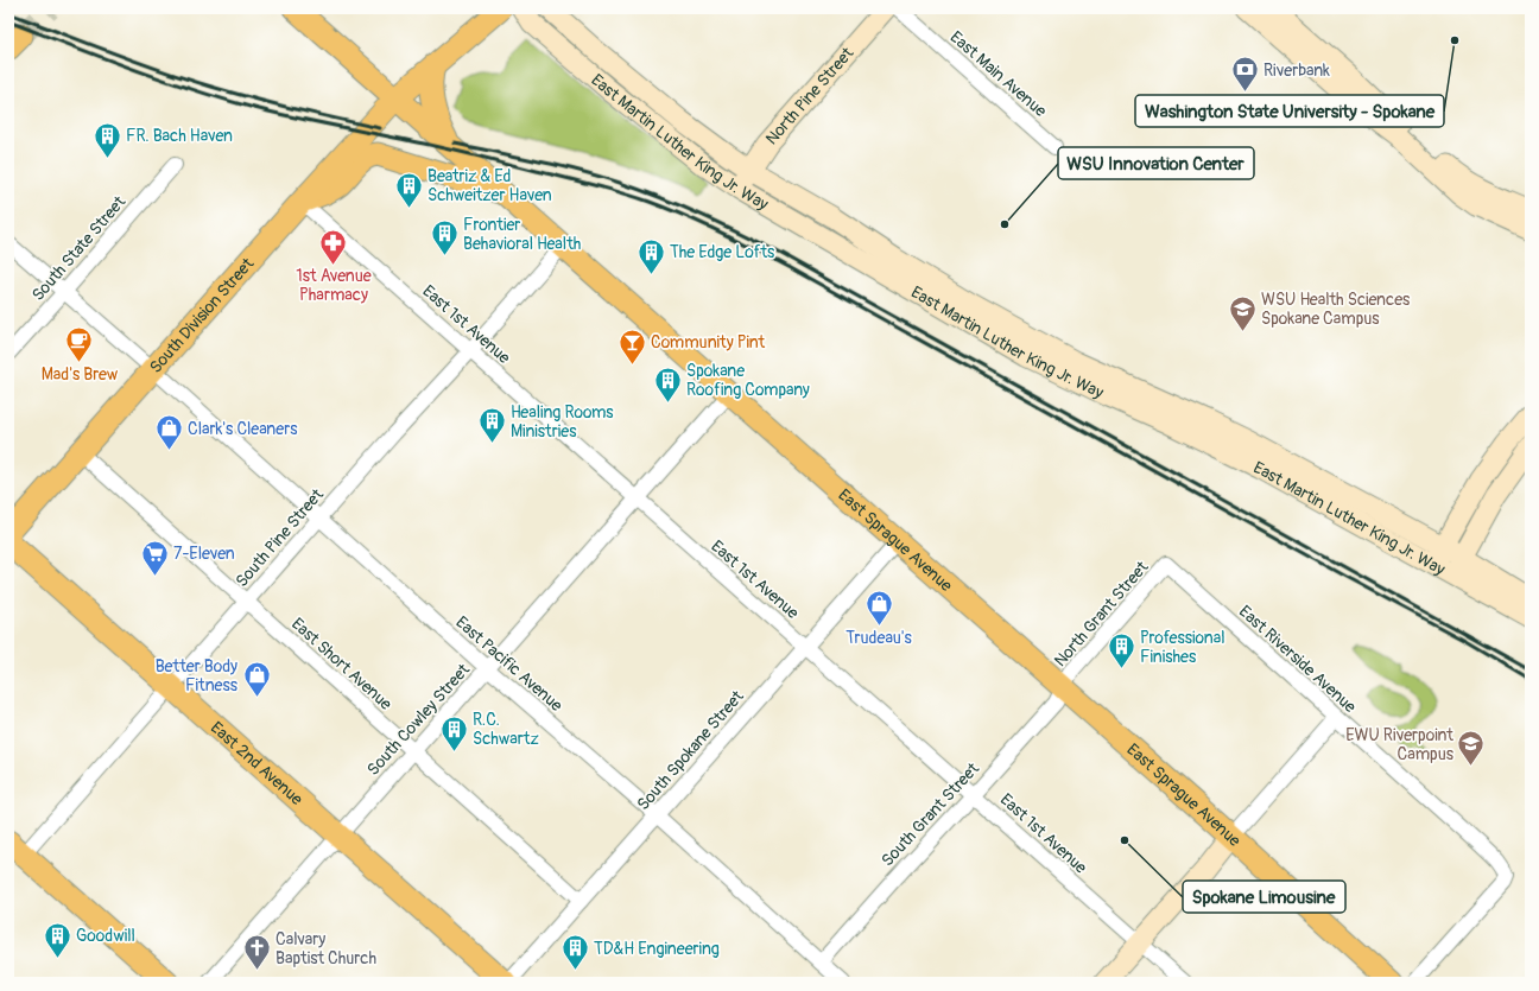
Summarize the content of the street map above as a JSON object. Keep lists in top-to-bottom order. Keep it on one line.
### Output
{"streets":{"main road":["South Division Street","East Sprague Avenue","East 2nd Avenue"],"street":["East Main Avenue","North Pine Street","East Martin Luther King Jr. Way","South State Street","East 1st Avenue","South Pine Street","North Grant Street","East Riverside Avenue","East Short Avenue","East Pacific Avenue","South Cowley Street","South Spokane Street","South Grant Street"]},"crossings":[["North Pine Street","East Martin Luther King Jr. Way"],["South State Street","East Pacific Avenue"],["South Division Street","East 1st Avenue"],["South Division Street","East Sprague Avenue"],["South Division Street","East Short Avenue"],["South Division Street","East Pacific Avenue"],["East 1st Avenue","South Pine Street"],["East 1st Avenue","South Cowley Street"],["East 1st Avenue","South Spokane Street"],["East 1st Avenue","South Grant Street"],["South Pine Street","East Sprague Avenue"],["South Pine Street","East Short Avenue"],["South Pine Street","East Pacific Avenue"],["South Pine Street","East 2nd Avenue"],["East Sprague Avenue","North Grant Street"],["East Sprague Avenue","South Cowley Street"],["East Sprague Avenue","South Spokane Street"],["East Sprague Avenue","South Grant Street"],["North Grant Street","East Riverside Avenue"],["North Grant Street","South Grant Street"],["East Short Avenue","South Cowley Street"],["East Short Avenue","South Spokane Street"],["East Pacific Avenue","South Cowley Street"],["East Pacific Avenue","South Spokane Street"],["East Pacific Avenue","South Grant Street"],["South Cowley Street","East 2nd Avenue"],["South Spokane Street","East 2nd Avenue"]],"places":{"other":["Washington State University - Spokane","WSU Innovation Center","Spokane Limousine"],"bank":["Riverbank"],"building":["FR. Bach Haven","Beatriz & Ed Schweitzer Haven","Frontier Behavioral Health","The Edge Lofts","Spokane Roofing Company","Healing Rooms Ministries","Professional Finishes","R.C. Schwartz","Goodwill","TD&H Engineering"],"pharmacy":["1st Avenue Pharmacy"],"school or university":["WSU Health Sciences Spokane Campus","EWU Riverpoint Campus"],"cafe":["Mad's Brew"],"bar":["Community Pint"],"shop":["Clark's Cleaners","Trudeau's","Better Body Fitness"],"supermarket":["7-Eleven"],"church":["Calvary Baptist Church"]}}
